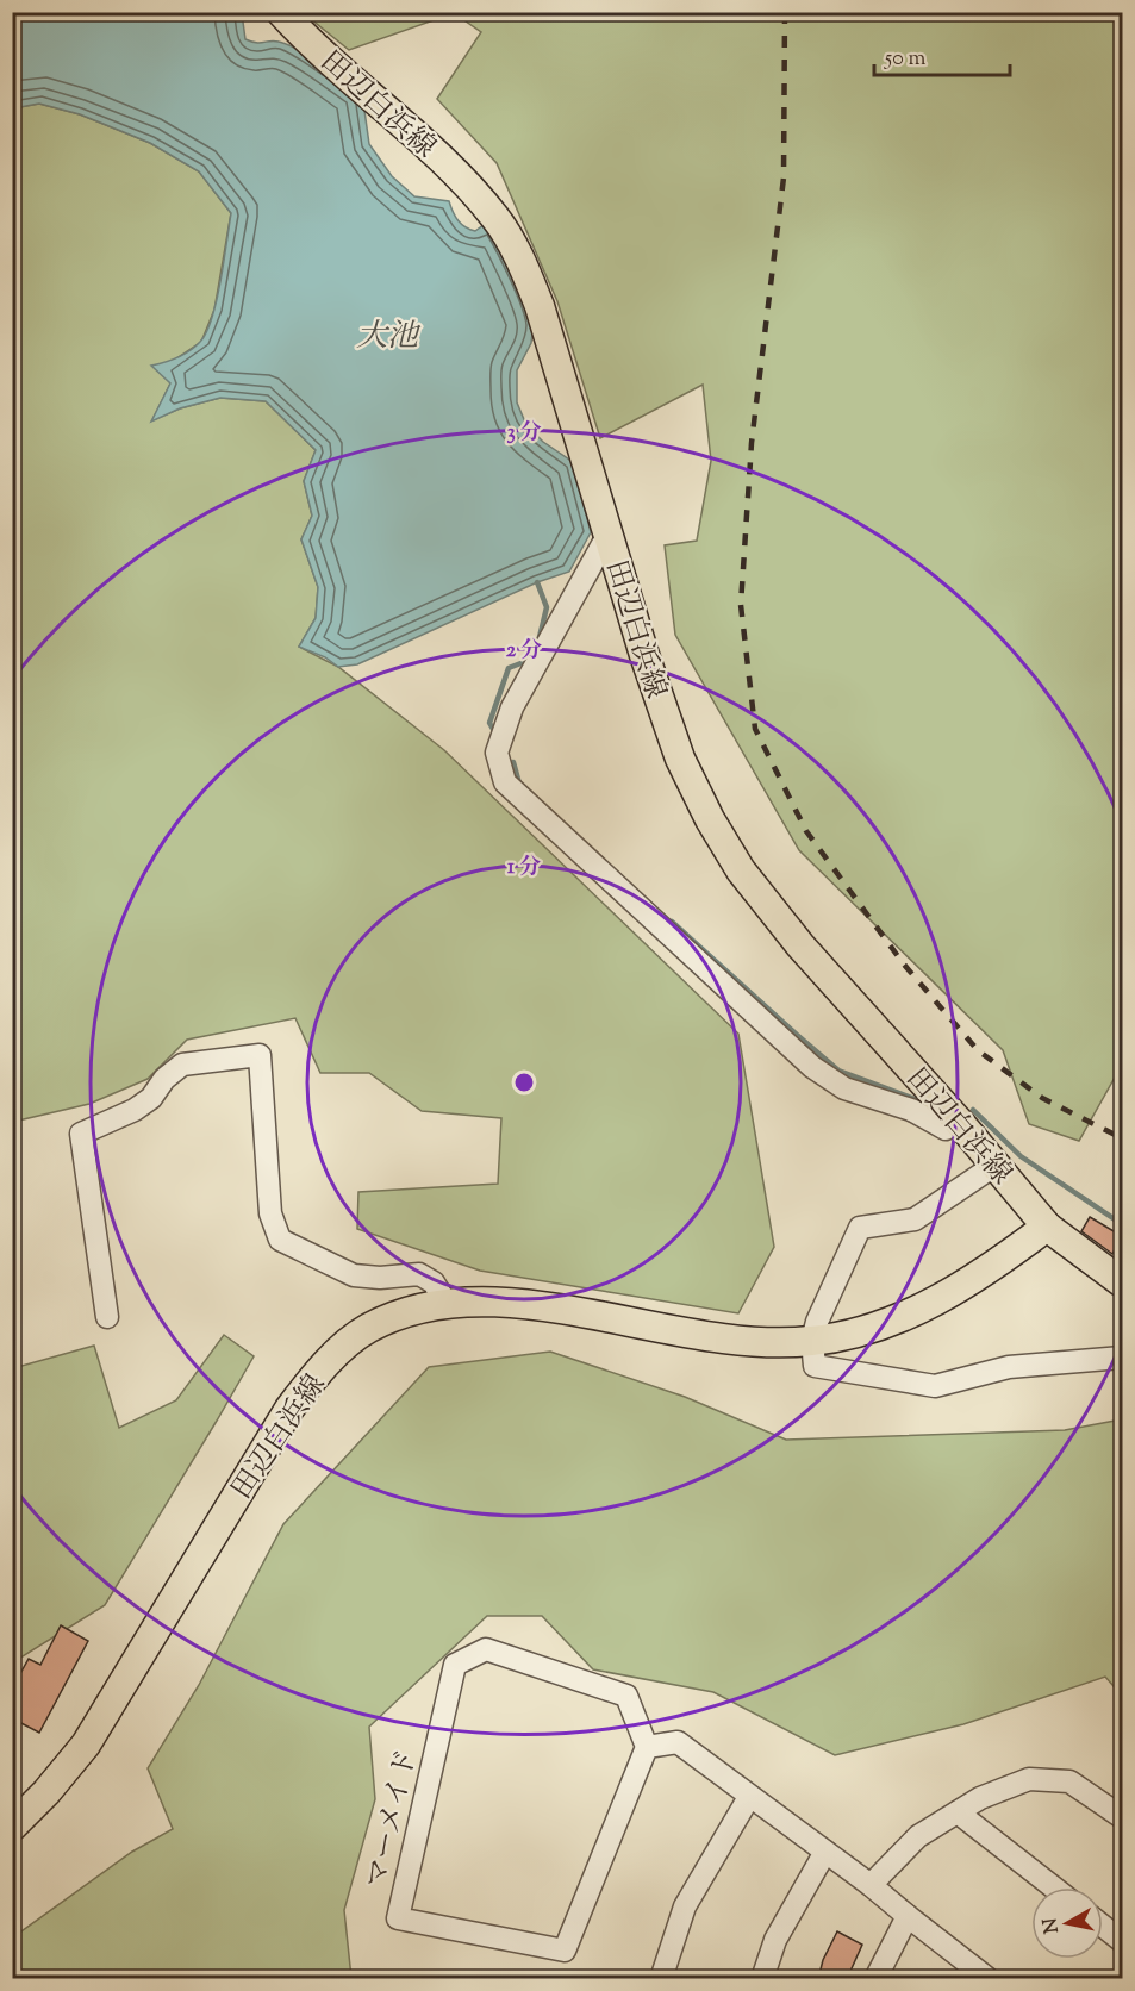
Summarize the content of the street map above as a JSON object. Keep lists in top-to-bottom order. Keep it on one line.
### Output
{"streets":{"main road":["田辺白浜線"],"street":["マーメイド"]},"water":["大池"],"scale_bar":"50 m","north":"left","rings":["3 分","2 分","1 分"]}
